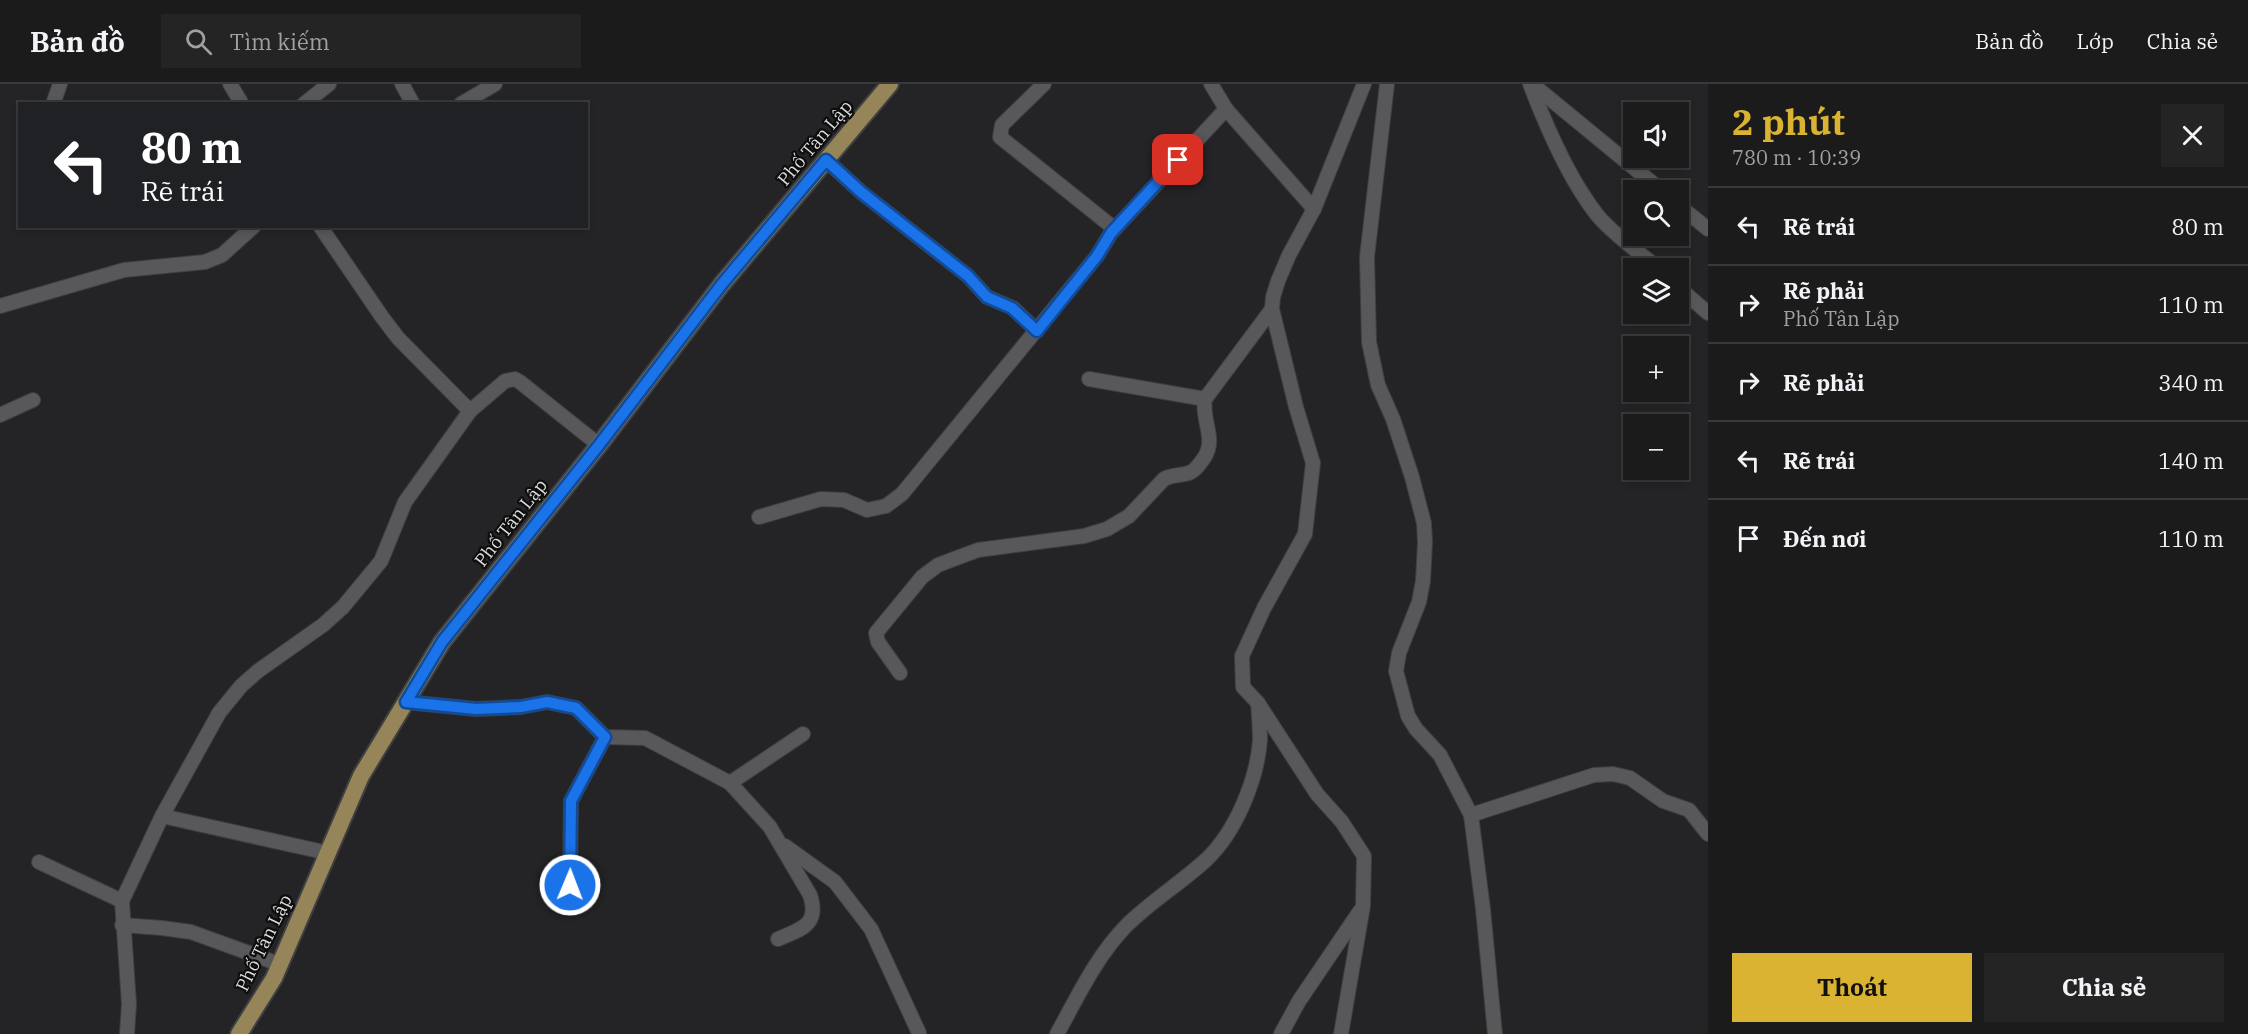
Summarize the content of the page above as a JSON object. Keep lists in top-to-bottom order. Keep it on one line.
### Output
{"streets":{"main road":["Phố Tân Lập"]},"page":{"header":"Bản đồ","search":"Tìm kiếm","nav":["Bản đồ","Lớp","Chia sẻ"],"heading":["2 phút","780 m · 10:39"],"map_buttons":["+","−"],"turn":["80 m","Rẽ trái"],"list":[{"name":"Rẽ trái","value":"80 m"},{"name":"Rẽ phải","note":"Phố Tân Lập","value":"110 m"},{"name":"Rẽ phải","value":"340 m"},{"name":"Rẽ trái","value":"140 m"},{"name":"Đến nơi","value":"110 m"}],"buttons":["Thoát","Chia sẻ"]}}
